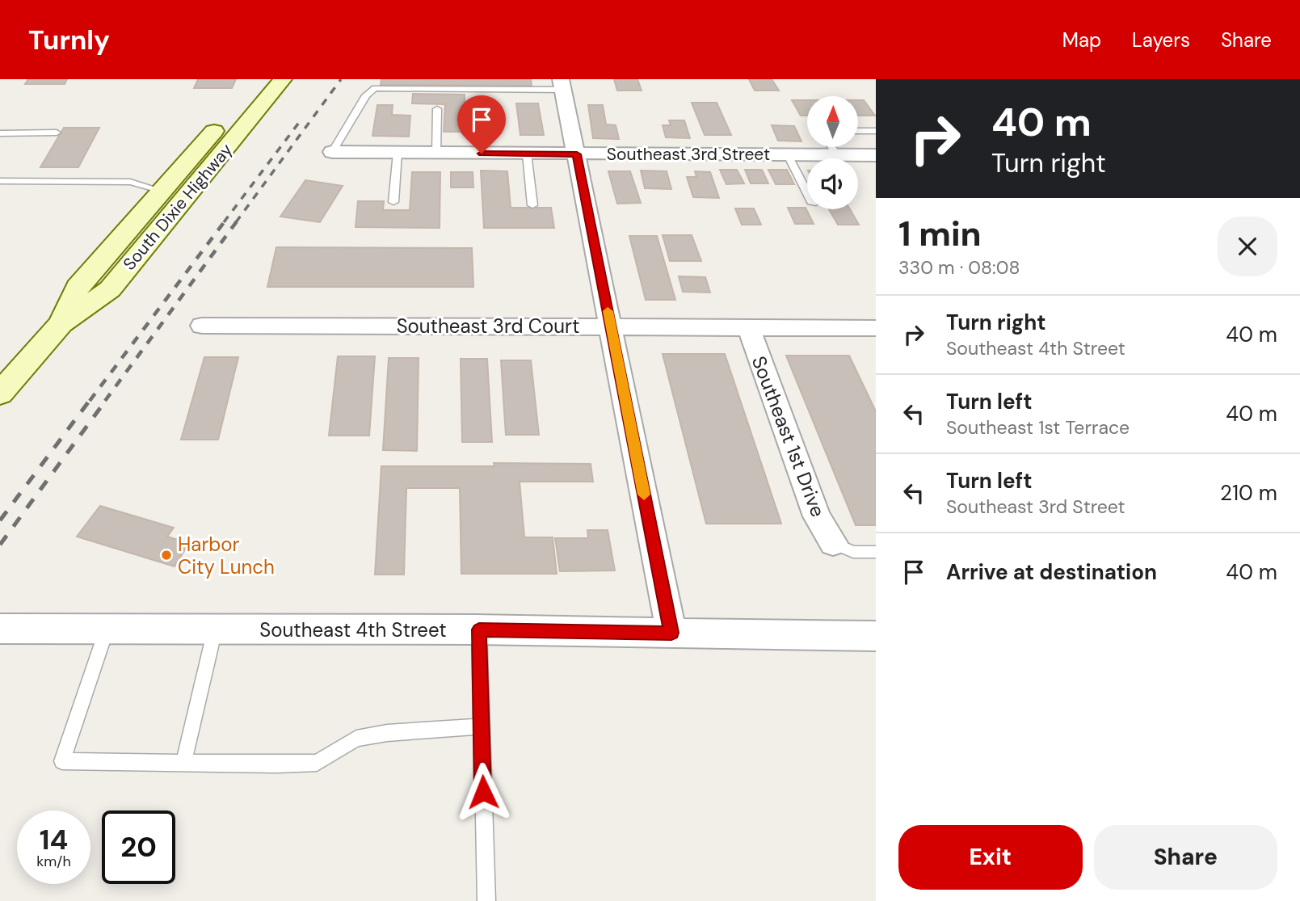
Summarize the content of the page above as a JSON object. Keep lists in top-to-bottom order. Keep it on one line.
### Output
{"streets":{"main road":["South Dixie Highway"],"street":["Southeast 3rd Street","Southeast 3rd Court","Southeast 1st Drive","Southeast 4th Street"]},"crossings":[["Southeast 3rd Court","Southeast 1st Drive"]],"places":["Harbor City Lunch"],"north":"top","page":{"header":"Turnly","nav":["Map","Layers","Share"],"turn":["40 m","Turn right"],"heading":["1 min","330 m · 08:08"],"list":[{"name":"Turn right","note":"Southeast 4th Street","value":"40 m"},{"name":"Turn left","note":"Southeast 1st Terrace","value":"40 m"},{"name":"Turn left","note":"Southeast 3rd Street","value":"210 m"},{"name":"Arrive at destination","value":"40 m"}],"speed":"14 km/h","limit":"20","buttons":["Exit","Share"]}}
